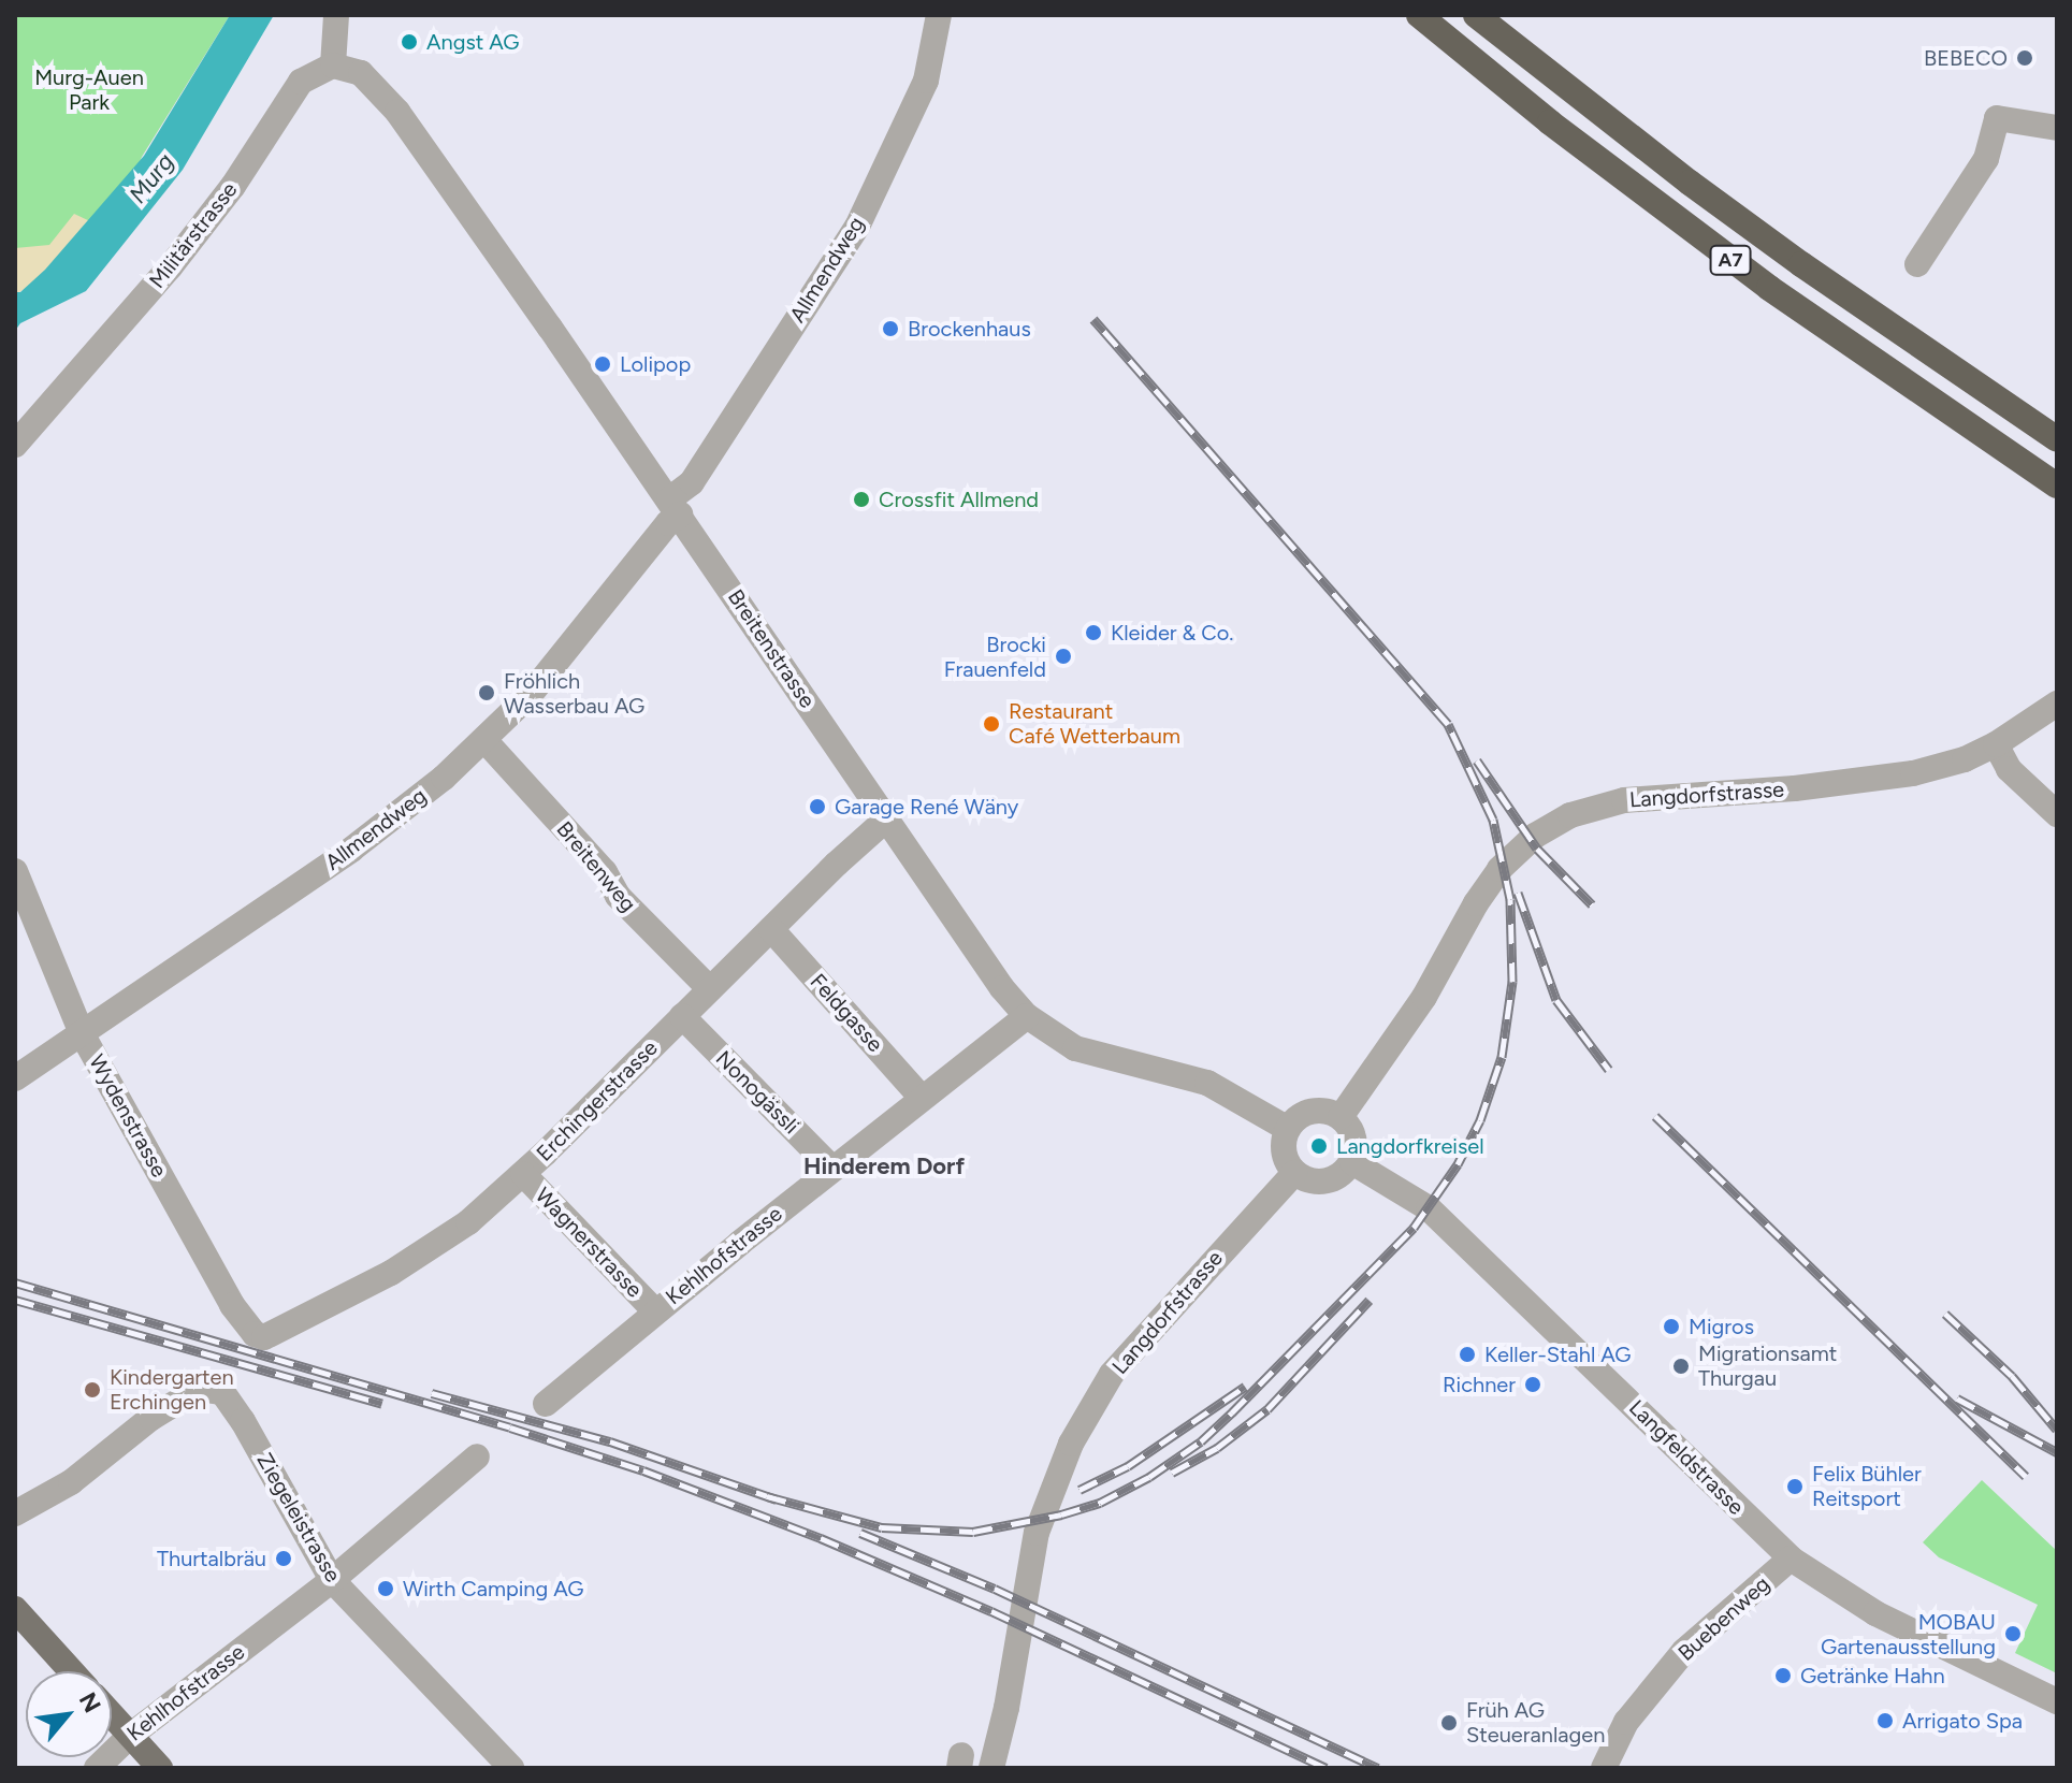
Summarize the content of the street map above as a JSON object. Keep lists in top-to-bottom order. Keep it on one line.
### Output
{"streets":{"highway":["A7"],"street":["Militärstrasse","Allmendweg","Breitenstrasse","Langdorfstrasse","Breitenweg","Feldgasse","Nonogässli","Erchingerstrasse","Wydenstrasse","Wagnerstrasse","Kehlhofstrasse","Langfeldstrasse","Ziegeleistrasse","Buebenweg"]},"crossings":[["Militärstrasse","Breitenstrasse"],["Allmendweg","Breitenstrasse"],["Allmendweg","Breitenweg"],["Allmendweg","Wydenstrasse"],["Breitenstrasse","Langdorfstrasse"],["Breitenstrasse","Erchingerstrasse"],["Breitenstrasse","Kehlhofstrasse"],["Breitenstrasse","Langfeldstrasse"],["Langdorfstrasse","Langfeldstrasse"],["Breitenweg","Erchingerstrasse"],["Feldgasse","Erchingerstrasse"],["Feldgasse","Kehlhofstrasse"],["Nonogässli","Erchingerstrasse"],["Nonogässli","Kehlhofstrasse"],["Erchingerstrasse","Wydenstrasse"],["Erchingerstrasse","Wagnerstrasse"],["Wagnerstrasse","Kehlhofstrasse"],["Kehlhofstrasse","Ziegeleistrasse"],["Langfeldstrasse","Buebenweg"]],"districts":["Hinderem Dorf"],"water":["Murg"],"parks":["Murg-Auen Park"],"places":["Angst AG","BEBECO","Brockenhaus","Lolipop","Crossfit Allmend","Kleider & Co.","Brocki Frauenfeld","Fröhlich Wasserbau AG","Restaurant Café Wetterbaum","Garage René Wäny","Langdorfkreisel","Migros","Keller-Stahl AG","Migrationsamt Thurgau","Richner","Kindergarten Erchingen","Felix Bühler Reitsport","Thurtalbräu","Wirth Camping AG","MOBAU Gartenausstellung","Getränke Hahn","Arrigato Spa","Früh AG Steueranlagen"],"north":"top right"}
